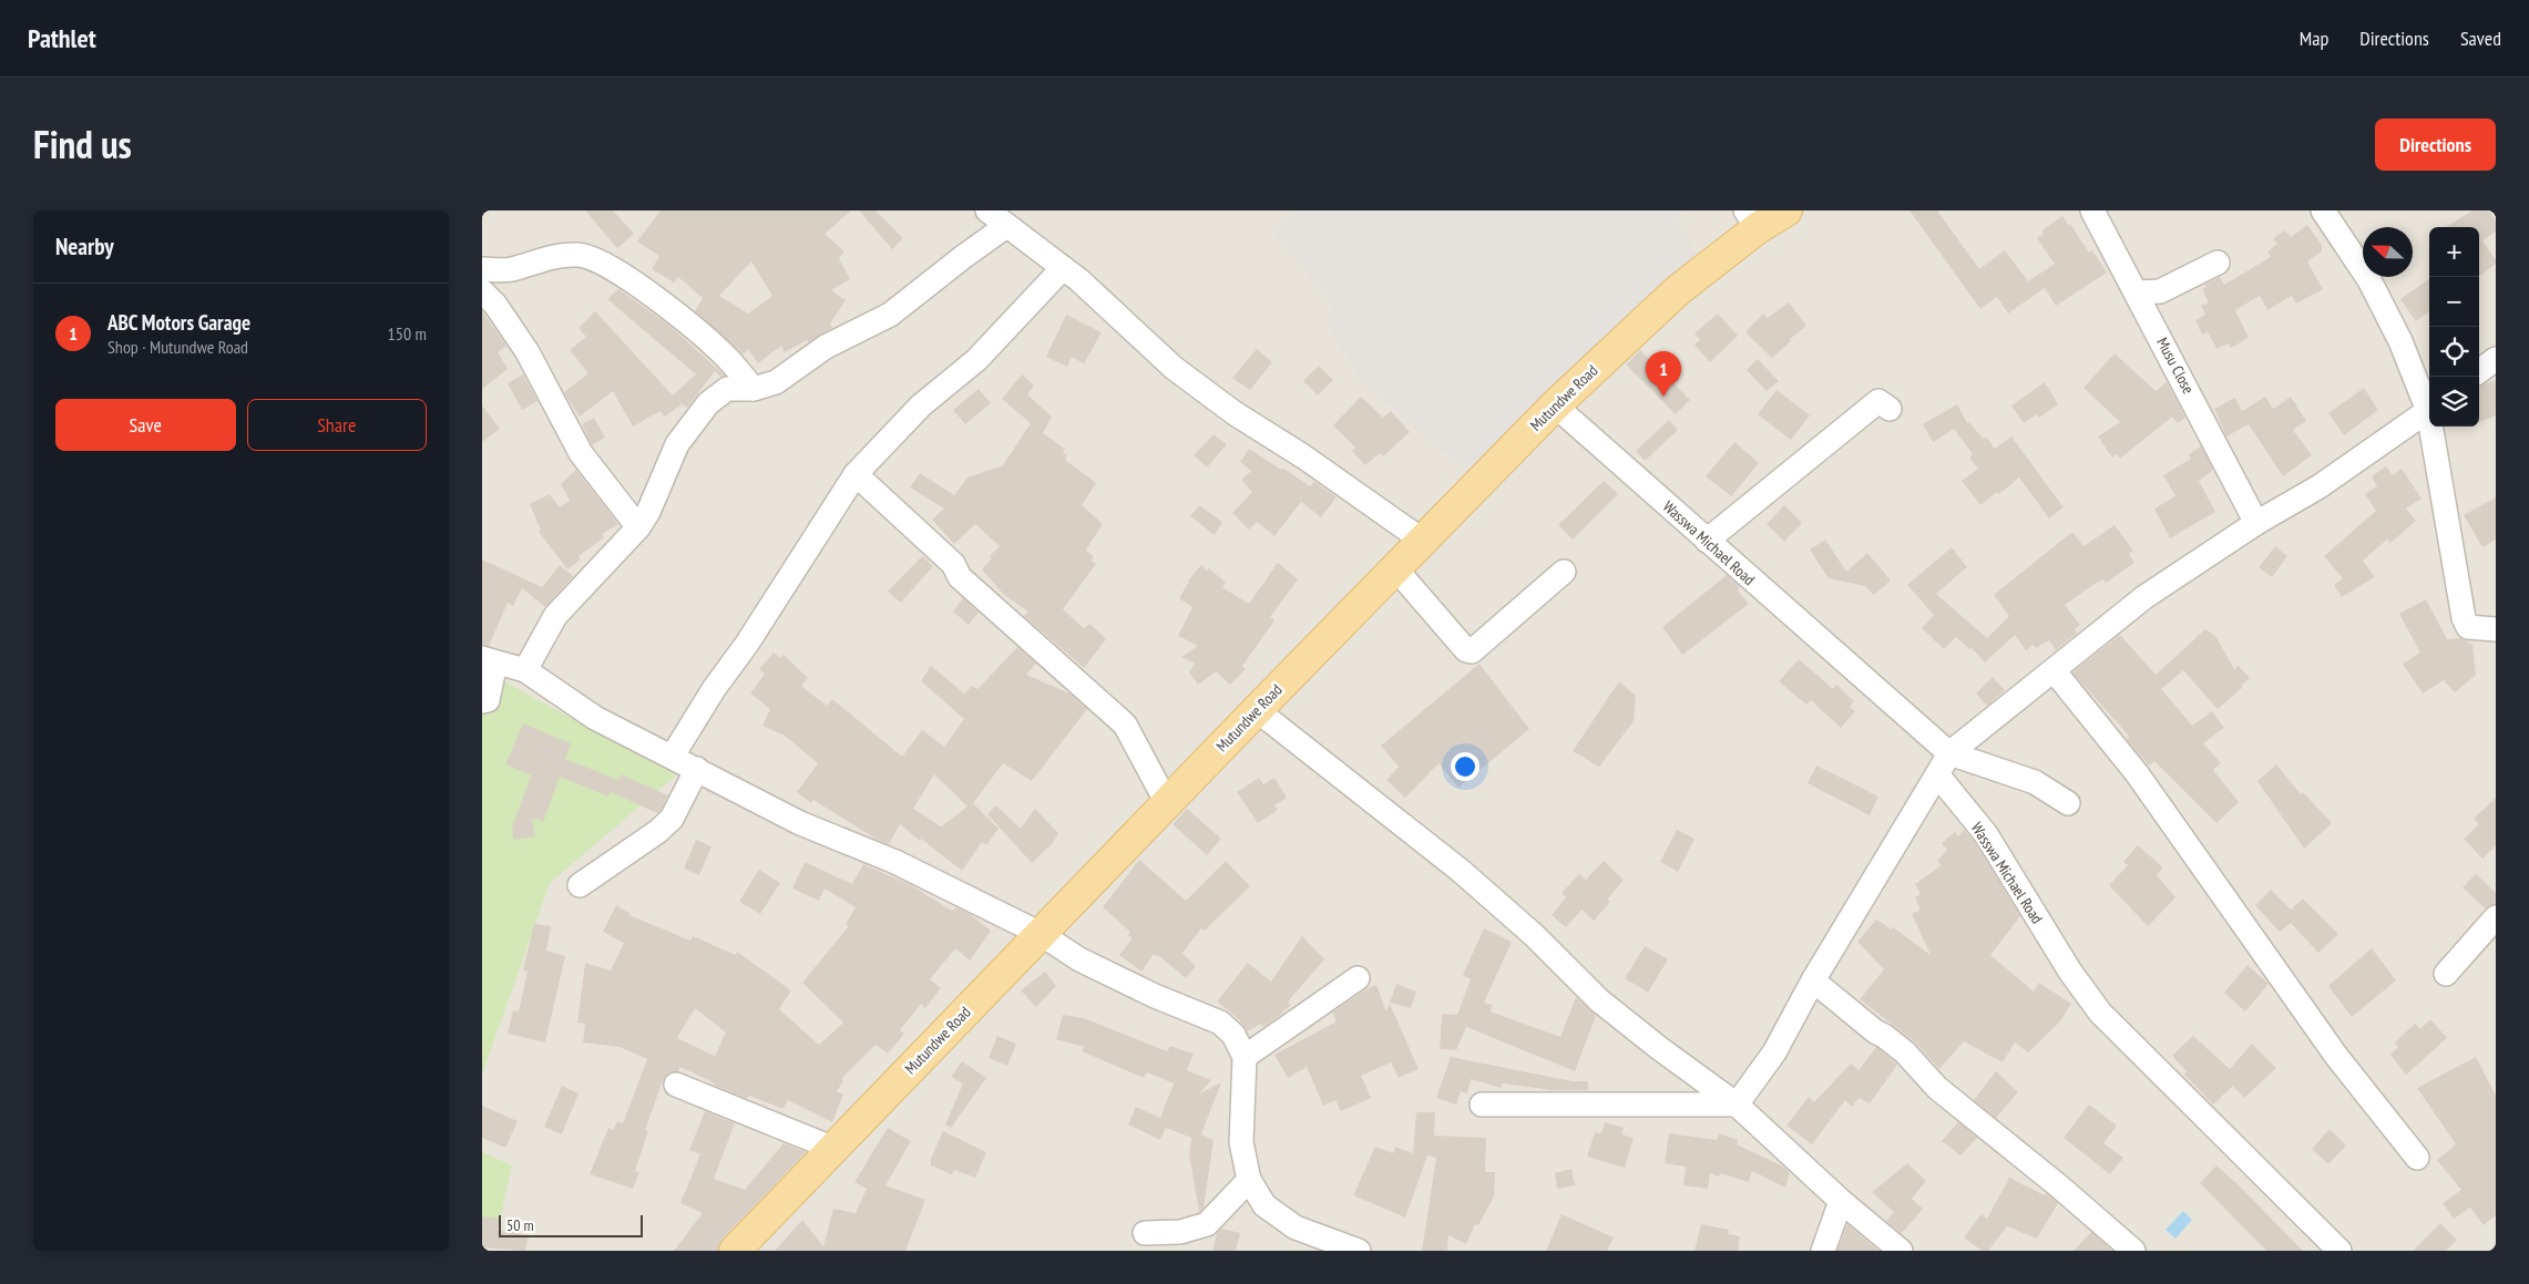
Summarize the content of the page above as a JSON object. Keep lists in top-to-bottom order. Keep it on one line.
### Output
{"streets":{"main road":["Mutundwe Road"],"street":["Musu Close","Wasswa Michael Road"]},"crossings":[["Mutundwe Road","Wasswa Michael Road"]],"scale_bar":"50 m","north":"left","page":{"header":"Pathlet","nav":["Map","Directions","Saved"],"title":"Find us","buttons":["Directions",["Save","Share"]],"heading":"Nearby","map_buttons":["+","−"],"list":[{"mark":"1","name":"ABC Motors Garage","note":"Shop · Mutundwe Road","value":"150 m"}],"pins":"1","scale":"50 m"}}
